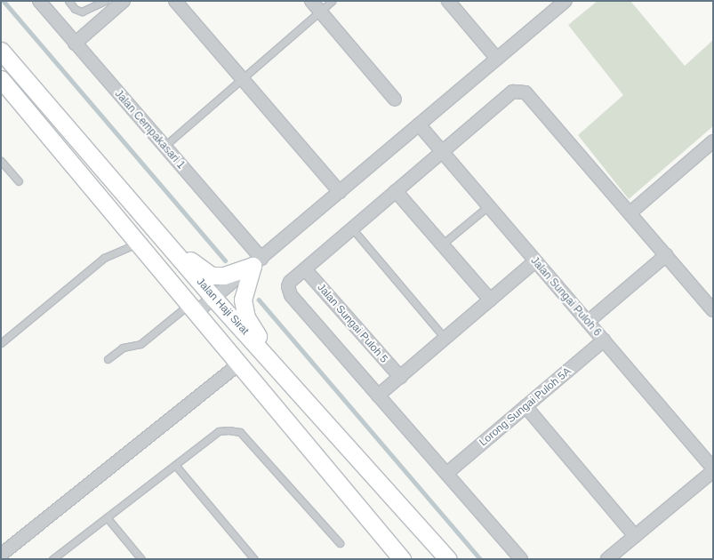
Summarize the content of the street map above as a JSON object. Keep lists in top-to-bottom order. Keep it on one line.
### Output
{"streets":{"main road":["Jalan Haji Sirat"],"street":["Jalan Cempakasari 1","Jalan Sungai Puloh 6","Jalan Sungai Puloh 5","Lorong Sungai Puloh 5A"]},"crossings":[["Jalan Sungai Puloh 6","Lorong Sungai Puloh 5A"]]}
